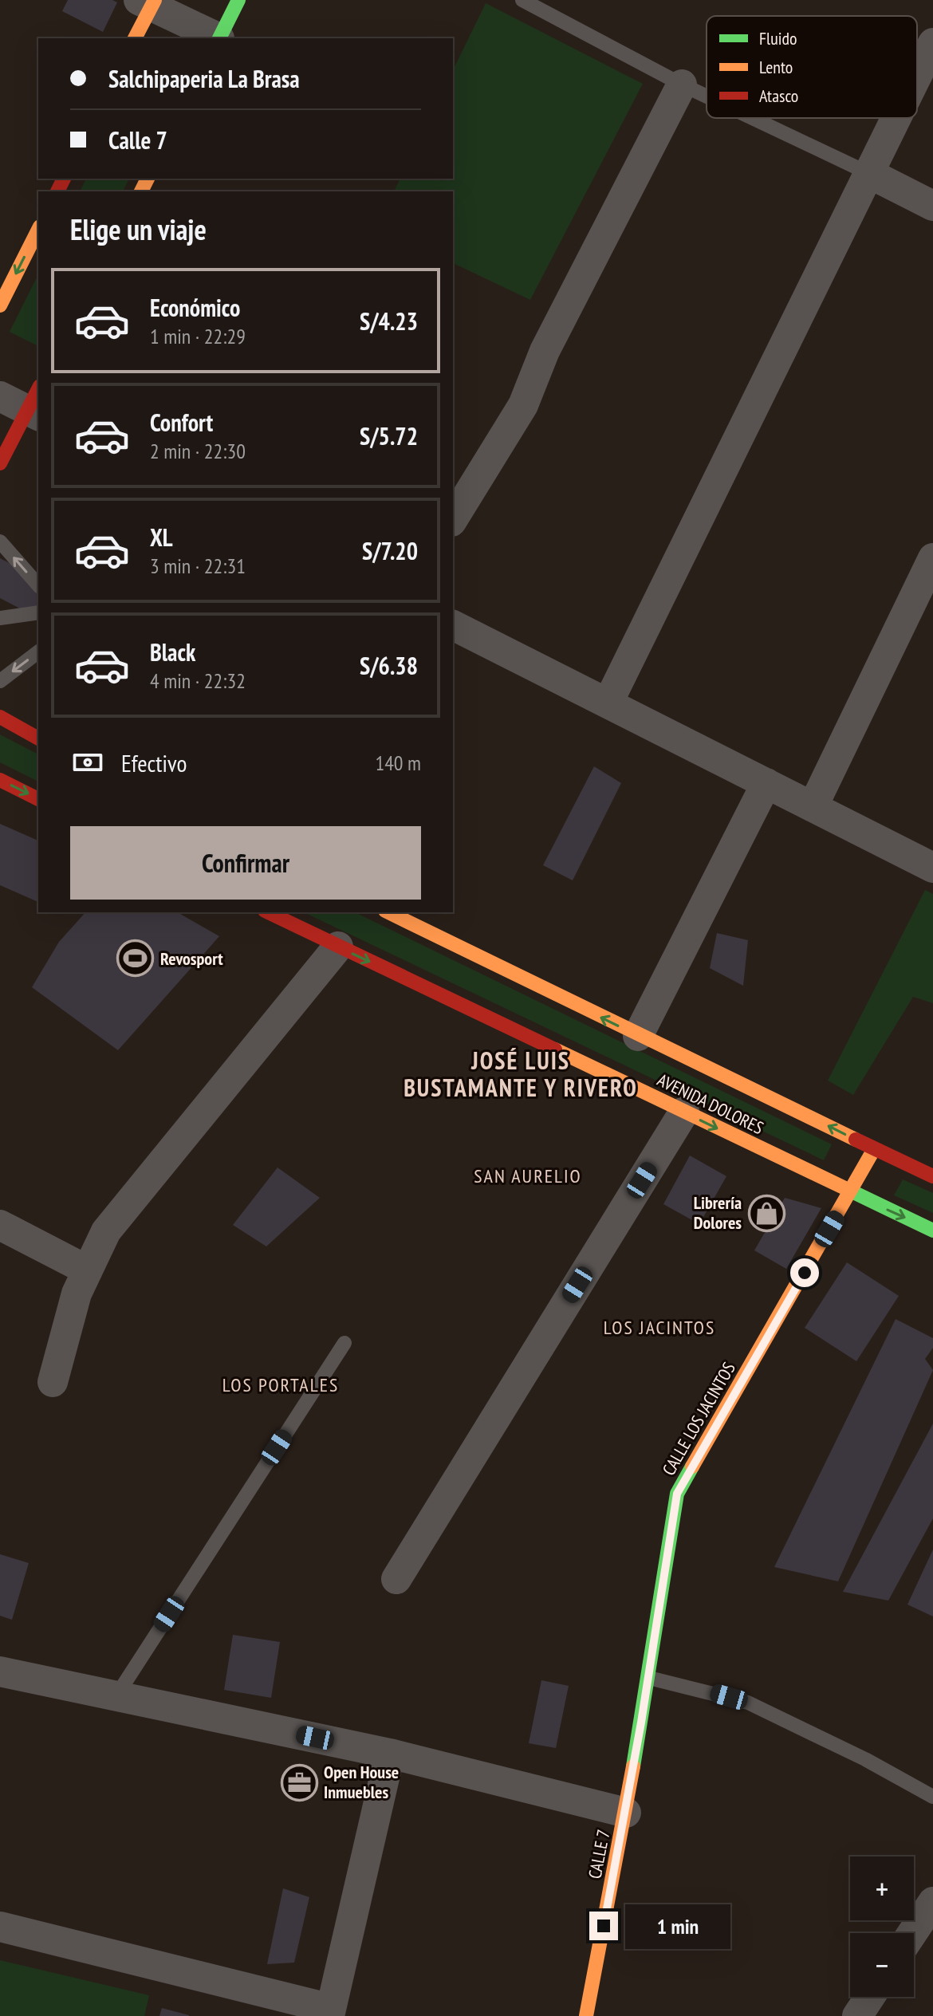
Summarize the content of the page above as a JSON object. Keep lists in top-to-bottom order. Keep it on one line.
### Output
{"streets":{"main road":["AVENIDA DOLORES","CALLE LOS JACINTOS","CALLE 7"]},"crossings":[["AVENIDA DOLORES","CALLE LOS JACINTOS"],["CALLE LOS JACINTOS","CALLE 7"]],"districts":["JOSÉ LUIS BUSTAMANTE Y RIVERO","SAN AURELIO","LOS JACINTOS","LOS PORTALES"],"places":{"sports":["Revosport"],"shop":["Librería Dolores"],"office":["Open House Inmuebles"]},"legend":["Fluido","Lento","Atasco"],"page":{"banner":["Salchipaperia La Brasa","Calle 7"],"heading":"Elige un viaje","list":[{"name":"Económico","note":"1 min · 22:29","value":"S/4.23"},{"name":"Confort","note":"2 min · 22:30","value":"S/5.72"},{"name":"XL","note":"3 min · 22:31","value":"S/7.20"},{"name":"Black","note":"4 min · 22:32","value":"S/6.38"}],"pay":["Efectivo","140 m"],"buttons":"Confirmar","map_buttons":["+","−"],"bubble":"1 min"}}
